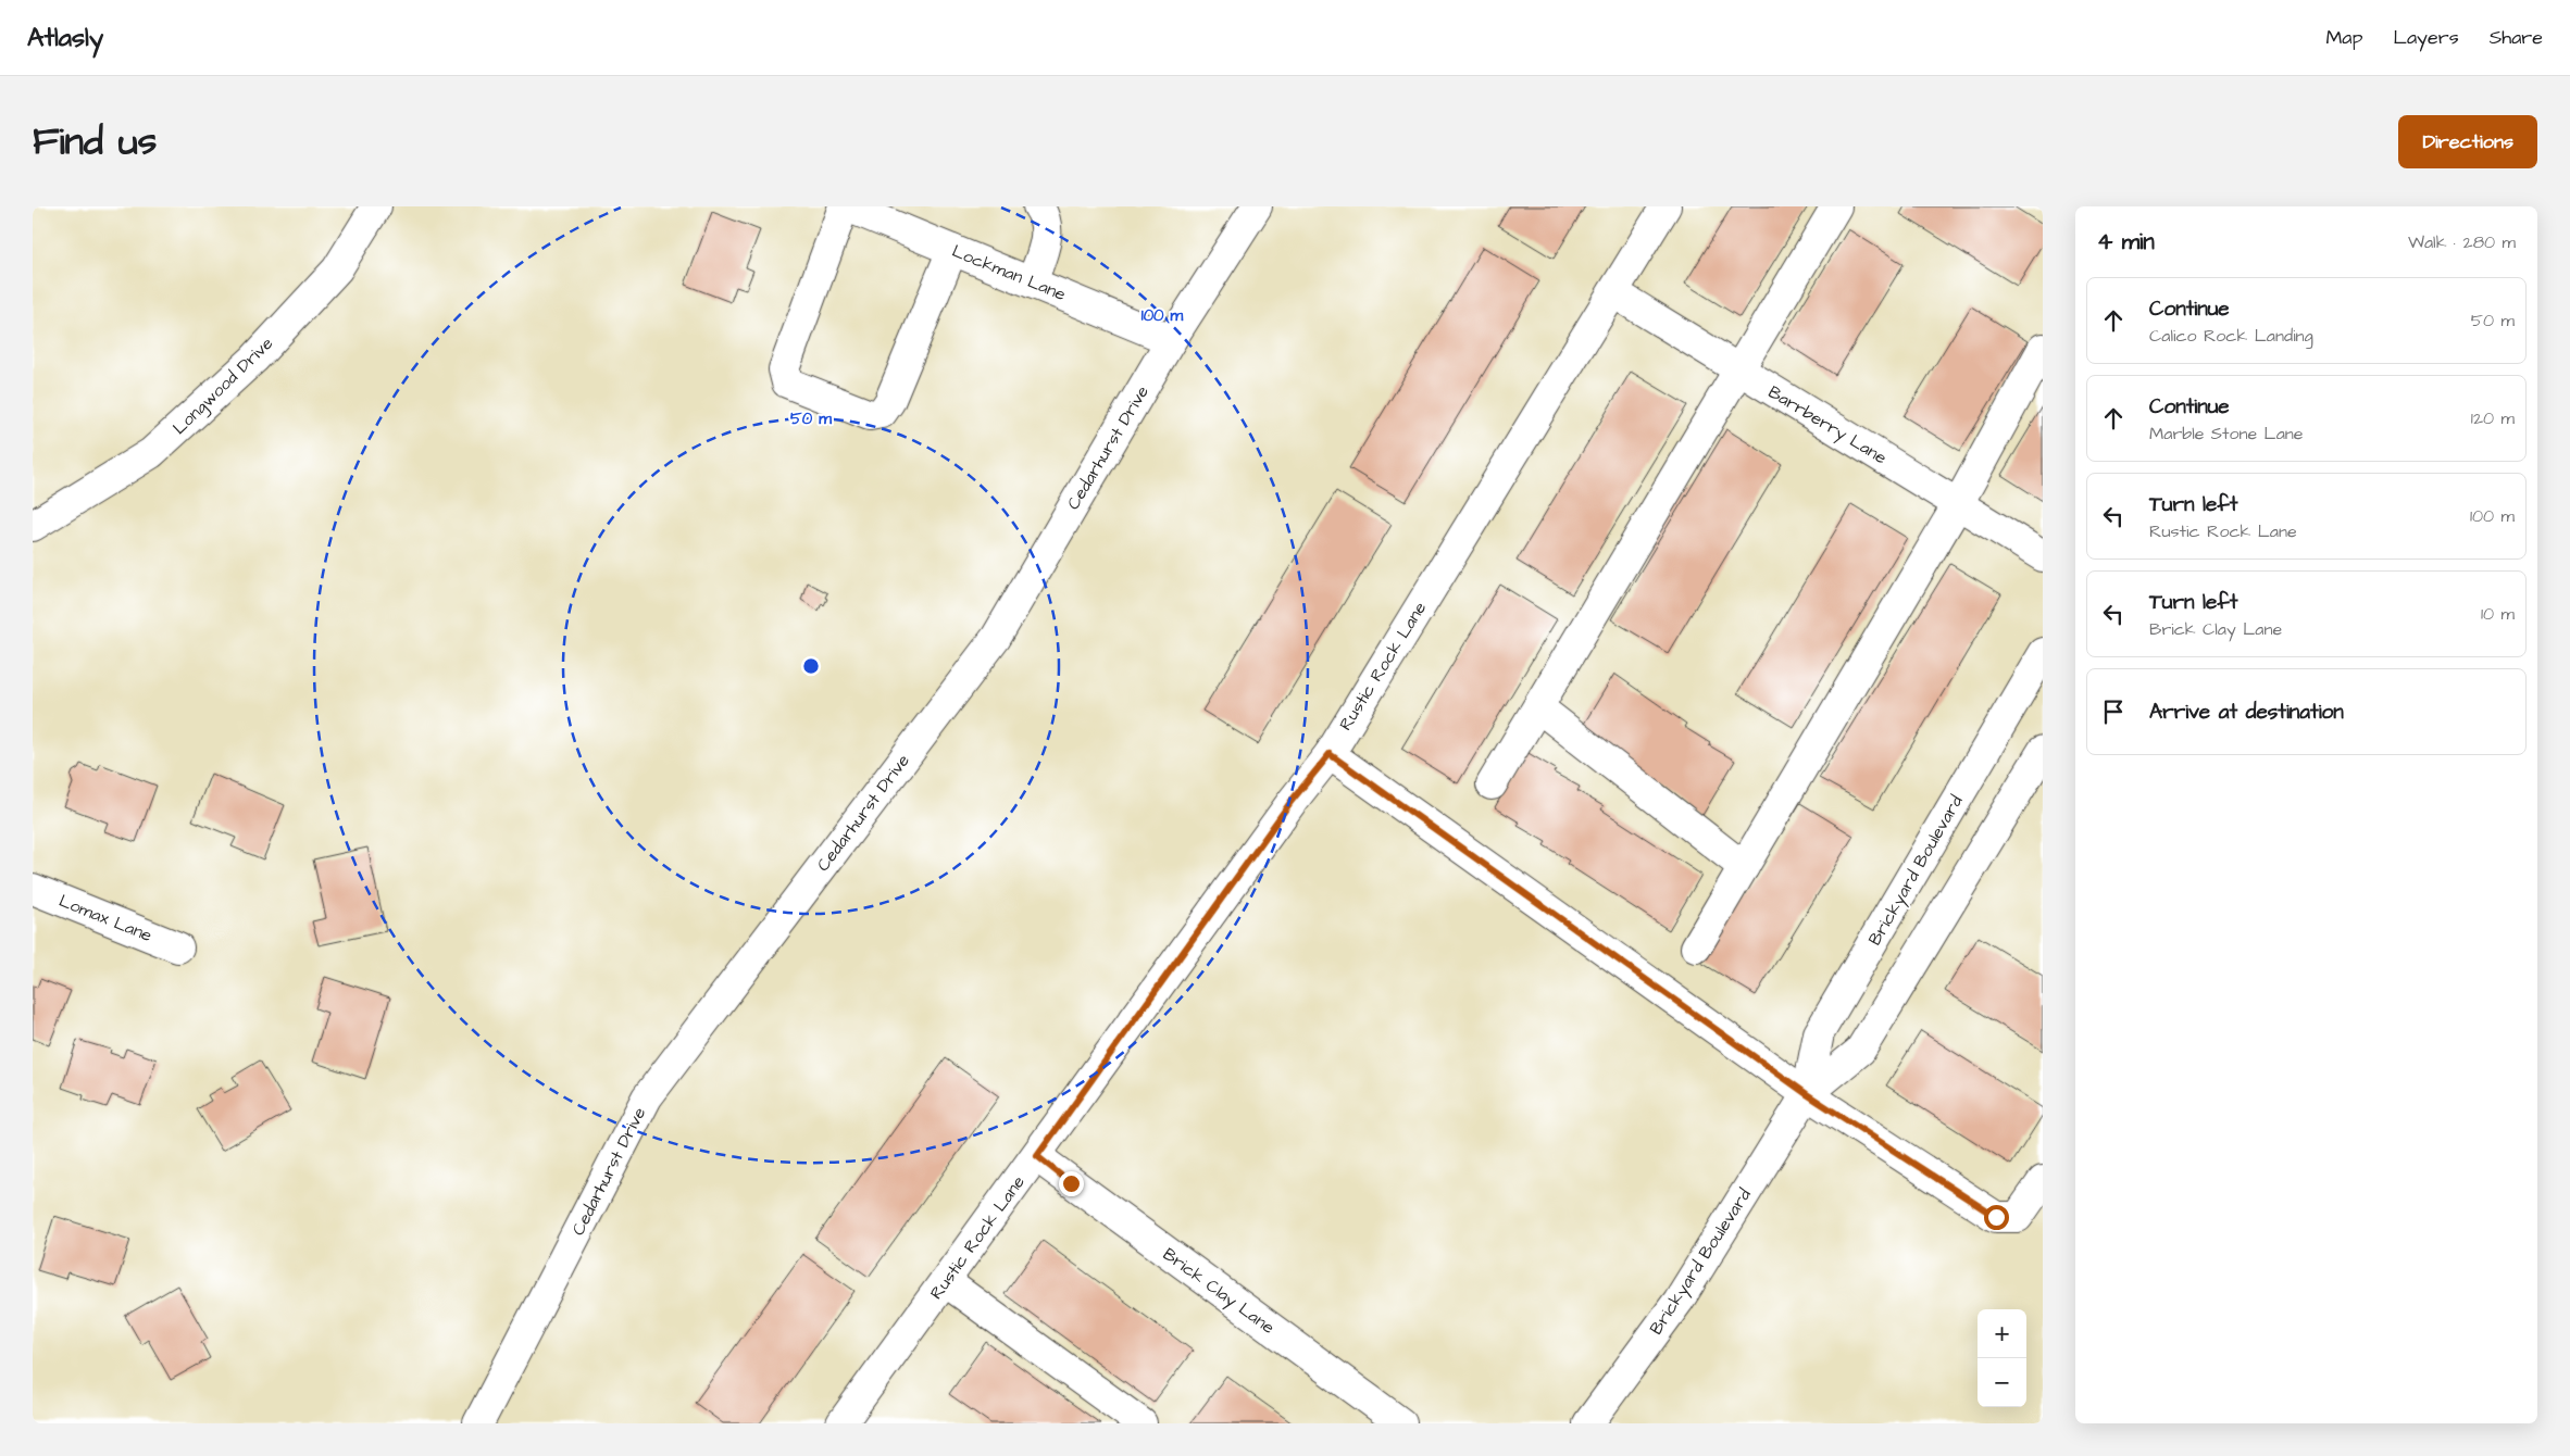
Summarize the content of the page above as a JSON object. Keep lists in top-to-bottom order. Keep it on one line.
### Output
{"streets":{"street":["Lockman Lane","Longwood Drive","Barrberry Lane","Cedarhurst Drive","Rustic Rock Lane","Brickyard Boulevard","Lomax Lane","Brick Clay Lane"]},"crossings":[["Lockman Lane","Cedarhurst Drive"],["Barrberry Lane","Rustic Rock Lane"],["Rustic Rock Lane","Brick Clay Lane"]],"page":{"header":"Atlasly","nav":["Map","Layers","Share"],"title":"Find us","buttons":"Directions","heading":["4 min","Walk · 280 m"],"list":[["Continue","Calico Rock Landing","50 m"],["Continue","Marble Stone Lane","120 m"],["Turn left","Rustic Rock Lane","100 m"],["Turn left","Brick Clay Lane","10 m"],"Arrive at destination"],"map_buttons":["+","−"]},"rings":["100 m","50 m"]}
